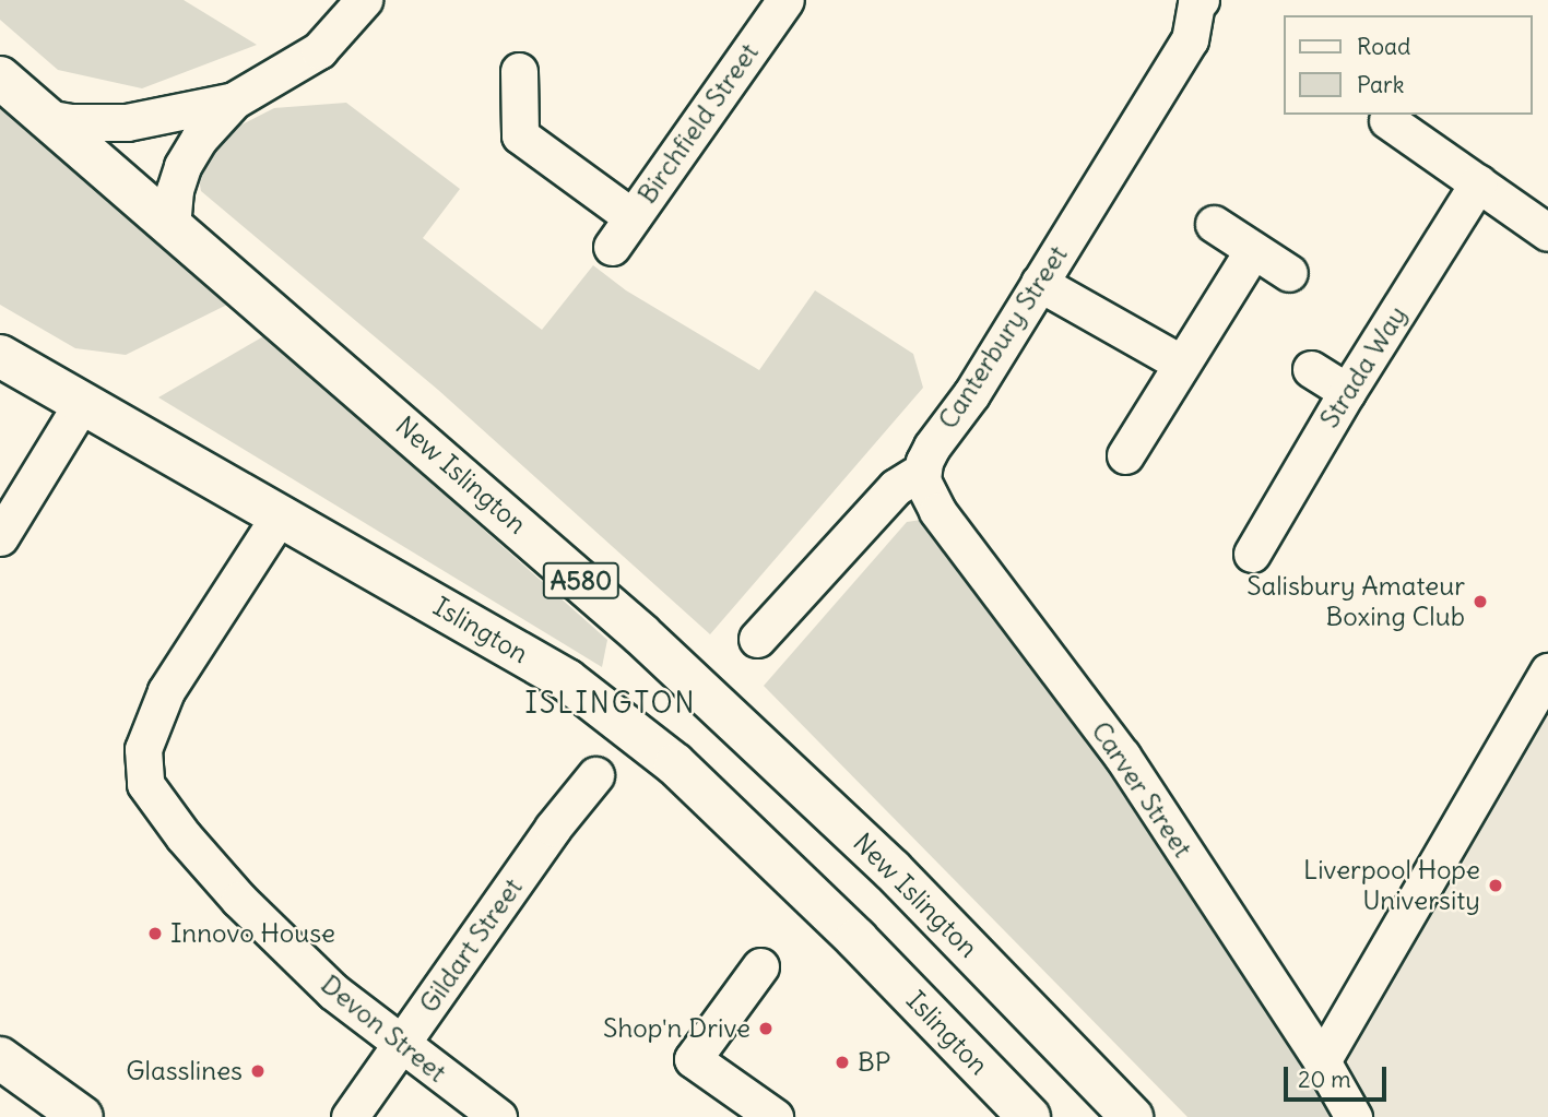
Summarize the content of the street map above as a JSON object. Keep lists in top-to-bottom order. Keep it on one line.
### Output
{"streets":{"main road":["New Islington","A580","Islington"],"street":["Birchfield Street","Canterbury Street","Strada Way","Carver Street","Gildart Street","Devon Street"]},"crossings":[["Canterbury Street","Carver Street"],["Islington","Devon Street"],["Gildart Street","Devon Street"]],"districts":["ISLINGTON"],"places":["Salisbury Amateur Boxing Club","Liverpool Hope University","Innovo House","Shop'n Drive","BP","Glasslines"],"legend":["Road","Park"],"scale_bar":"20 m"}
